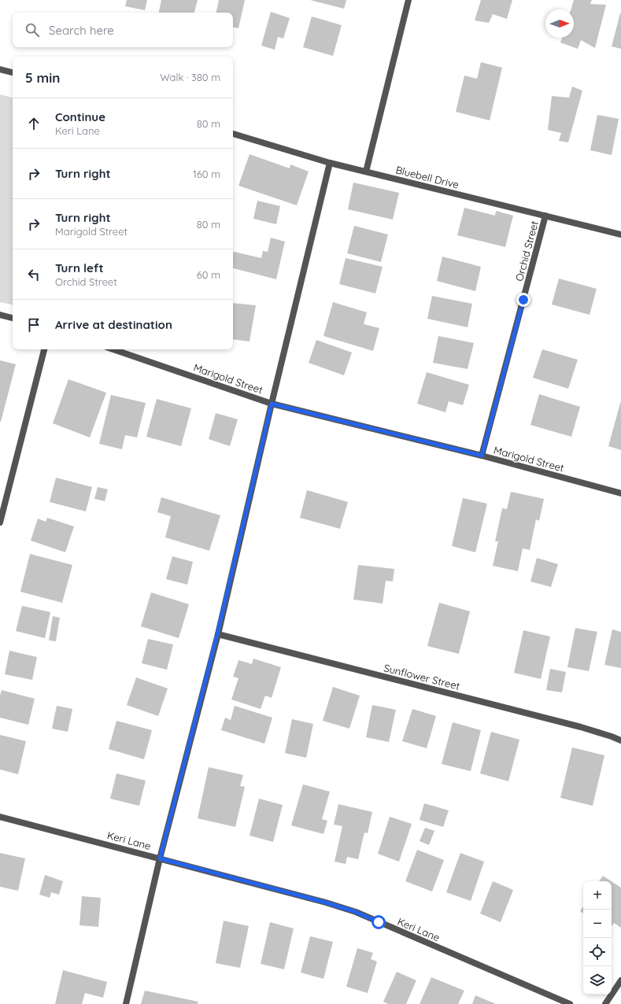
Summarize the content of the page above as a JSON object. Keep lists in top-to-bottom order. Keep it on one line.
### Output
{"streets":{"street":["Bluebell Drive","Orchid Street","Marigold Street","Sunflower Street","Keri Lane"]},"crossings":[["Bluebell Drive","Orchid Street"],["Orchid Street","Marigold Street"]],"north":"right","page":{"search":"Search here","heading":["5 min","Walk · 380 m"],"list":[["Continue","Keri Lane","80 m"],["Turn right","160 m"],["Turn right","Marigold Street","80 m"],["Turn left","Orchid Street","60 m"],"Arrive at destination"],"map_buttons":["+","−"]}}
